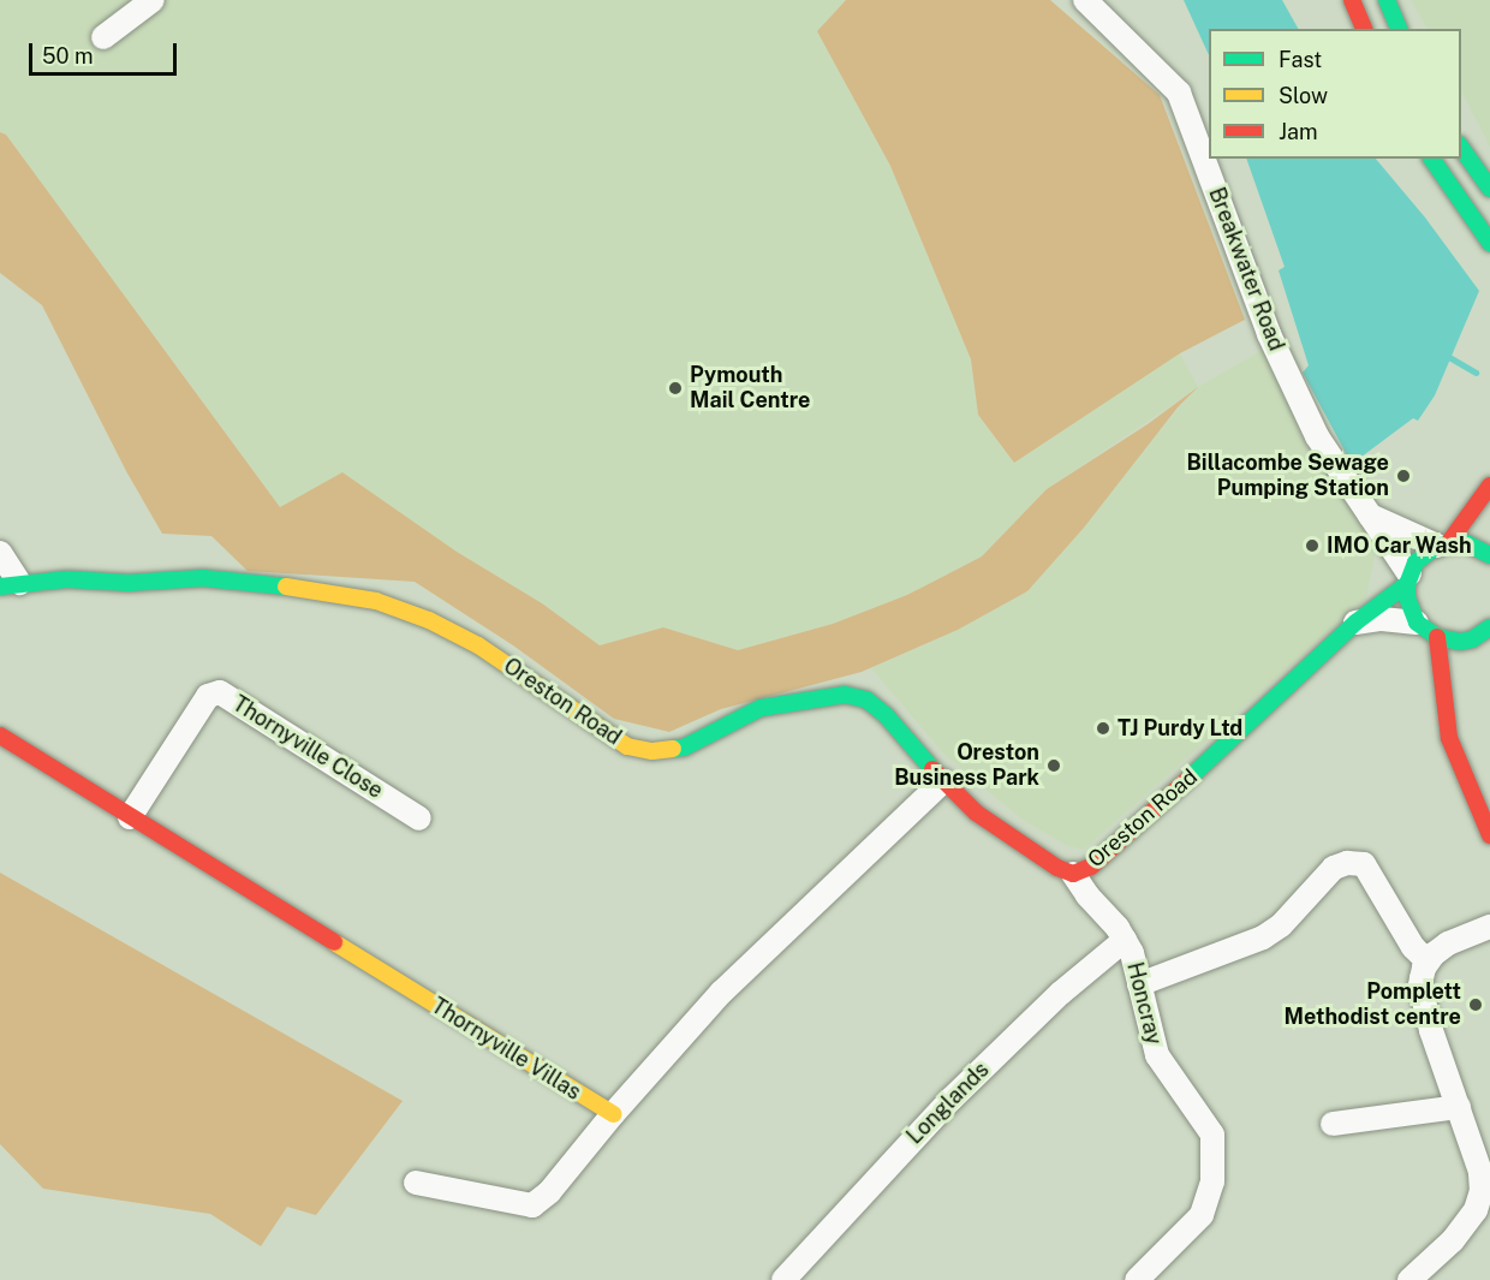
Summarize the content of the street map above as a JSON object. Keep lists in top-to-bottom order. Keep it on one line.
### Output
{"streets":{"street":["Breakwater Road","Oreston Road","Thornyville Close","Honcray","Thornyville Villas","Longlands"]},"crossings":[["Breakwater Road","Oreston Road"],["Oreston Road","Honcray"],["Thornyville Close","Thornyville Villas"],["Honcray","Longlands"]],"places":["Pymouth Mail Centre","Billacombe Sewage Pumping Station","IMO Car Wash","TJ Purdy Ltd","Oreston Business Park","Pomplett Methodist centre"],"legend":["Fast","Slow","Jam"],"scale_bar":"50 m"}
